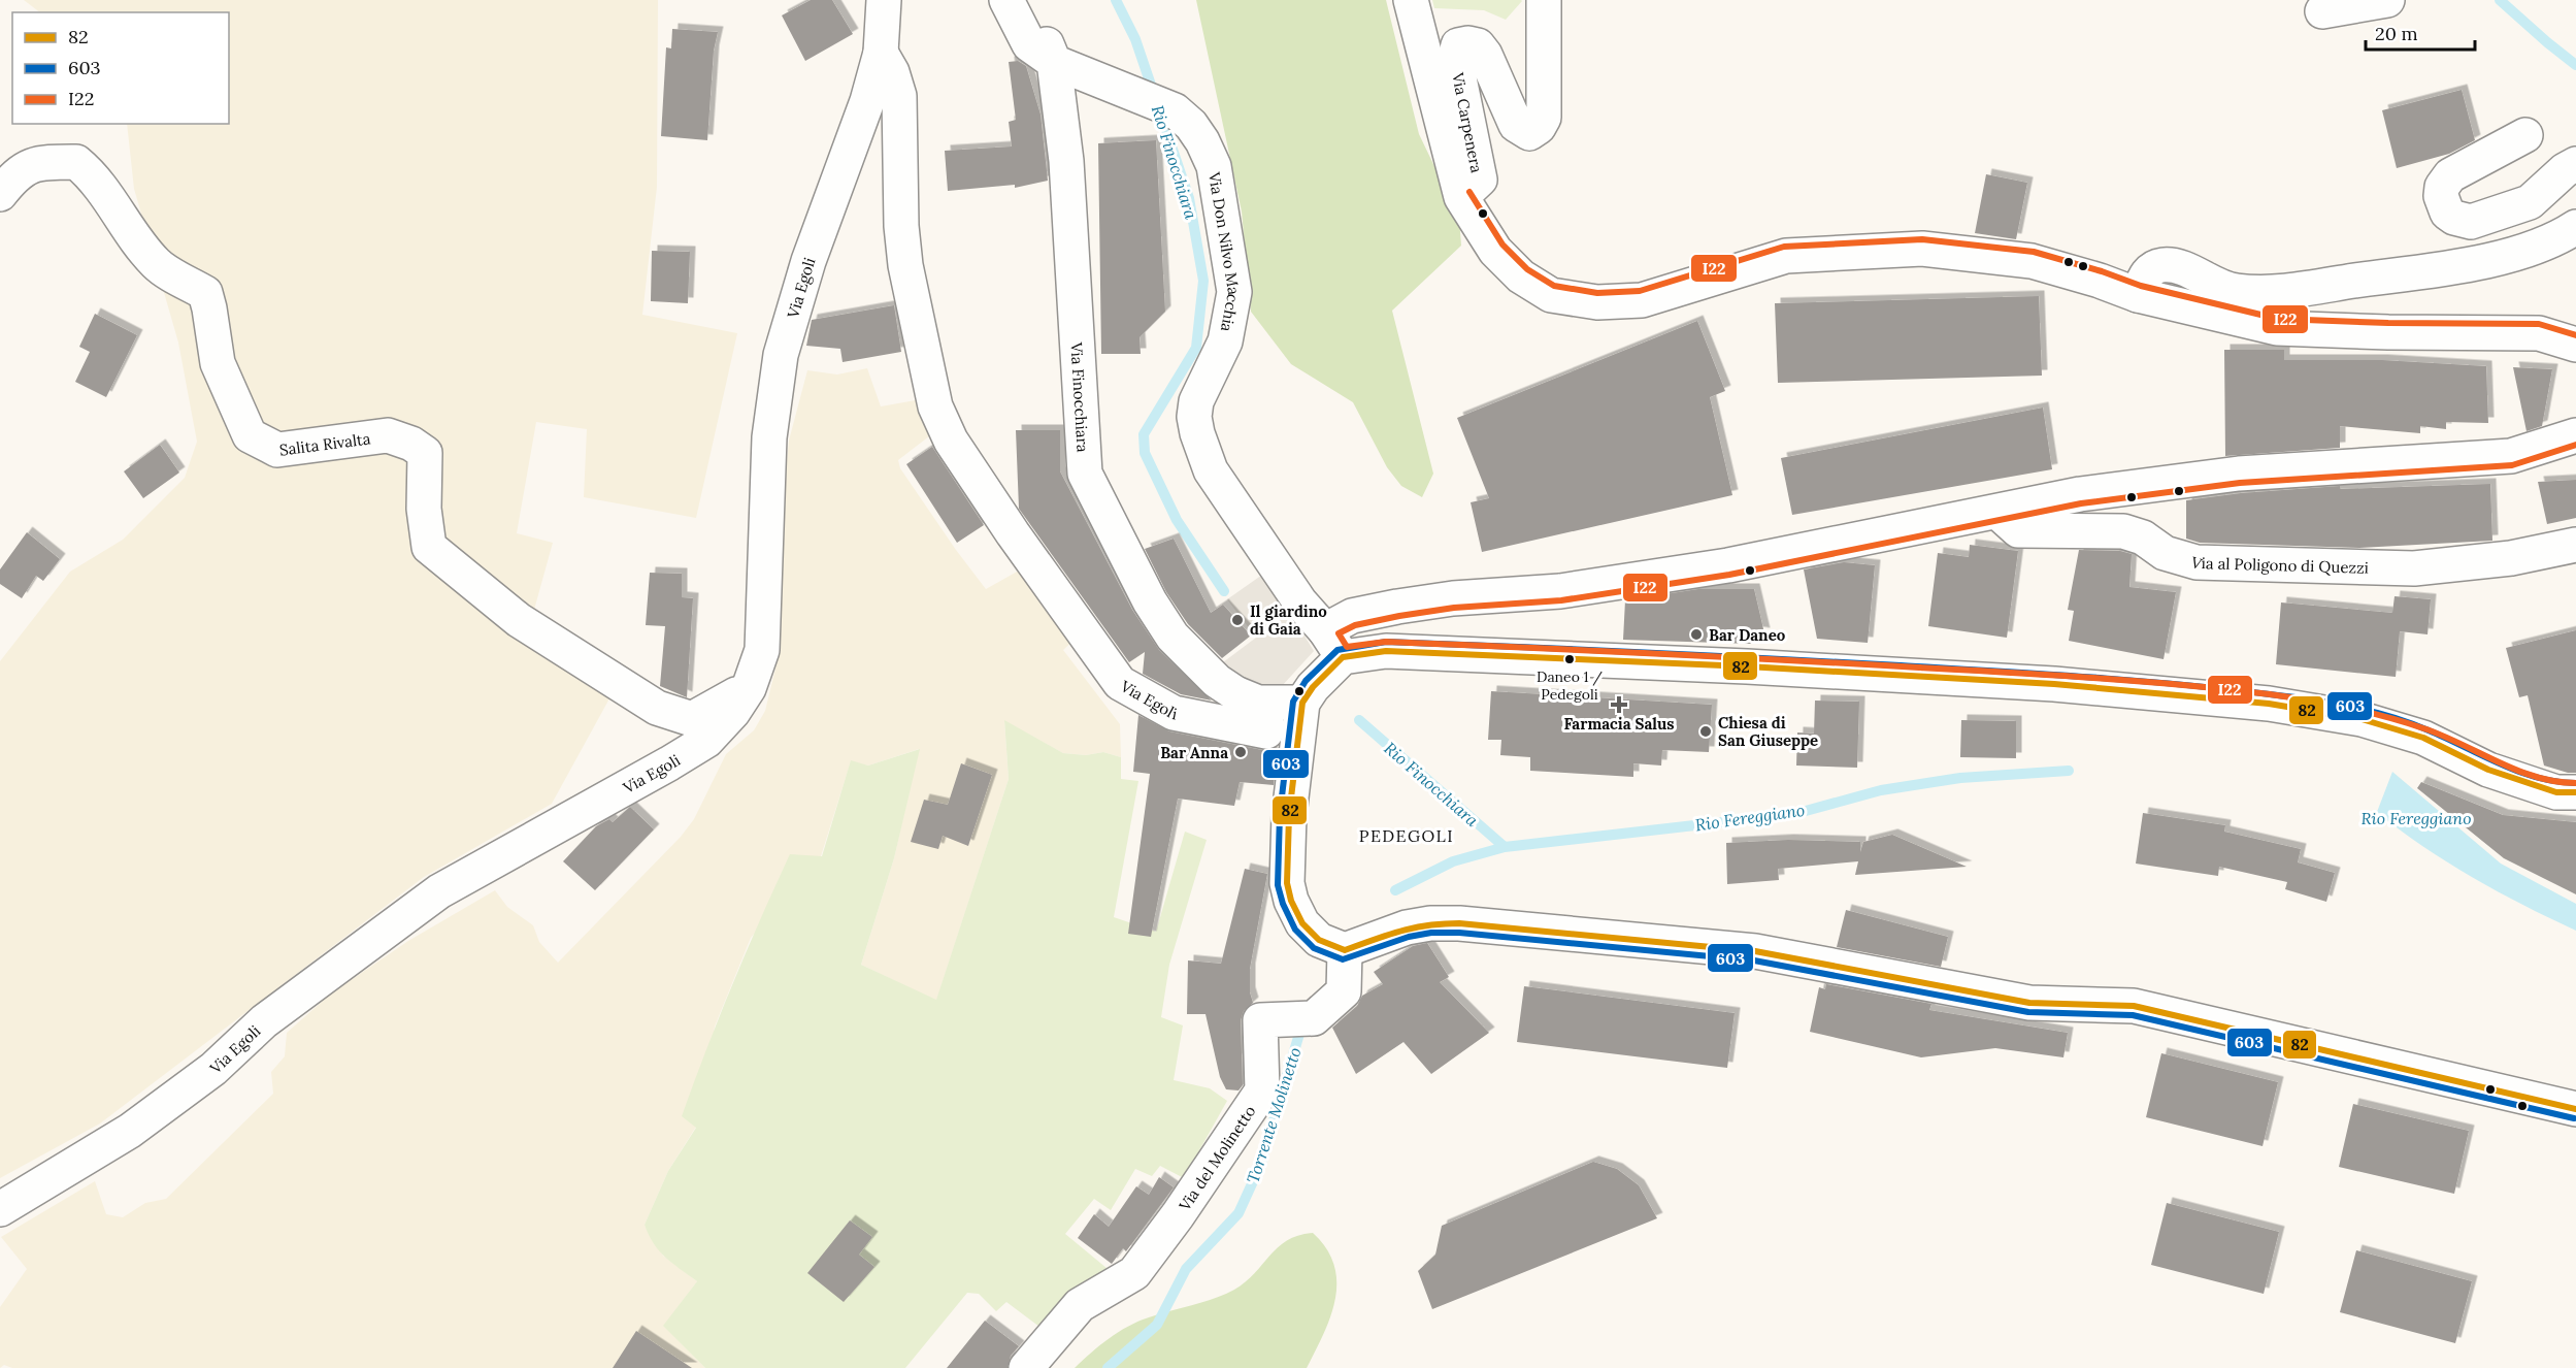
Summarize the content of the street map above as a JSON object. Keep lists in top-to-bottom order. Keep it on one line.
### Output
{"streets":{"street":["Via Carpenera","Via Don Nilvo Macchia","Via Egoli","Via Finocchiara","Salita Rivalta","Via al Poligono di Quezzi","Via del Molinetto"]},"crossings":[["Via Don Nilvo Macchia","Via Finocchiara"],["Via Egoli","Via Finocchiara"],["Via Egoli","Salita Rivalta"]],"districts":["PEDEGOLI"],"water":["Rio Finocchiara","Rio Fereggiano","Torrente Molinetto"],"places":{"other":["Il giardino di Gaia","Bar Daneo","Daneo 1 / Pedegoli","Chiesa di San Giuseppe","Bar Anna"],"health":["Farmacia Salus"]},"lines":["transit line I22","transit line 603","transit line 82"],"legend":["82","603","I22"],"scale_bar":"20 m"}
